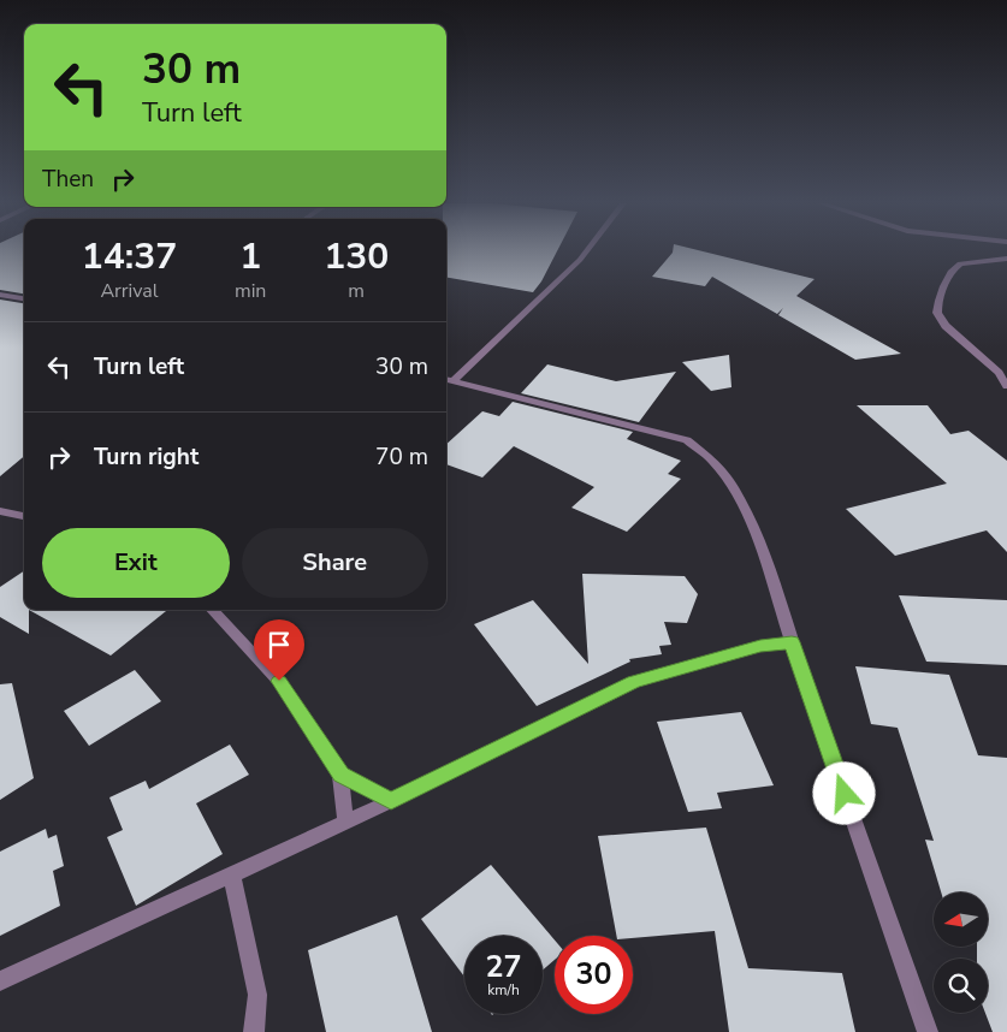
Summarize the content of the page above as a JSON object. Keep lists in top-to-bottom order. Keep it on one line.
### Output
{"north":"left","page":{"turn":["30 m","Turn left"],"then":"Then","eta":["14:37","Arrival","1","min","130","m"],"list":[{"name":"Turn left","value":"30 m"},{"name":"Turn right","value":"70 m"}],"buttons":["Exit","Share"],"speed":"27 km/h","limit":"30"}}
